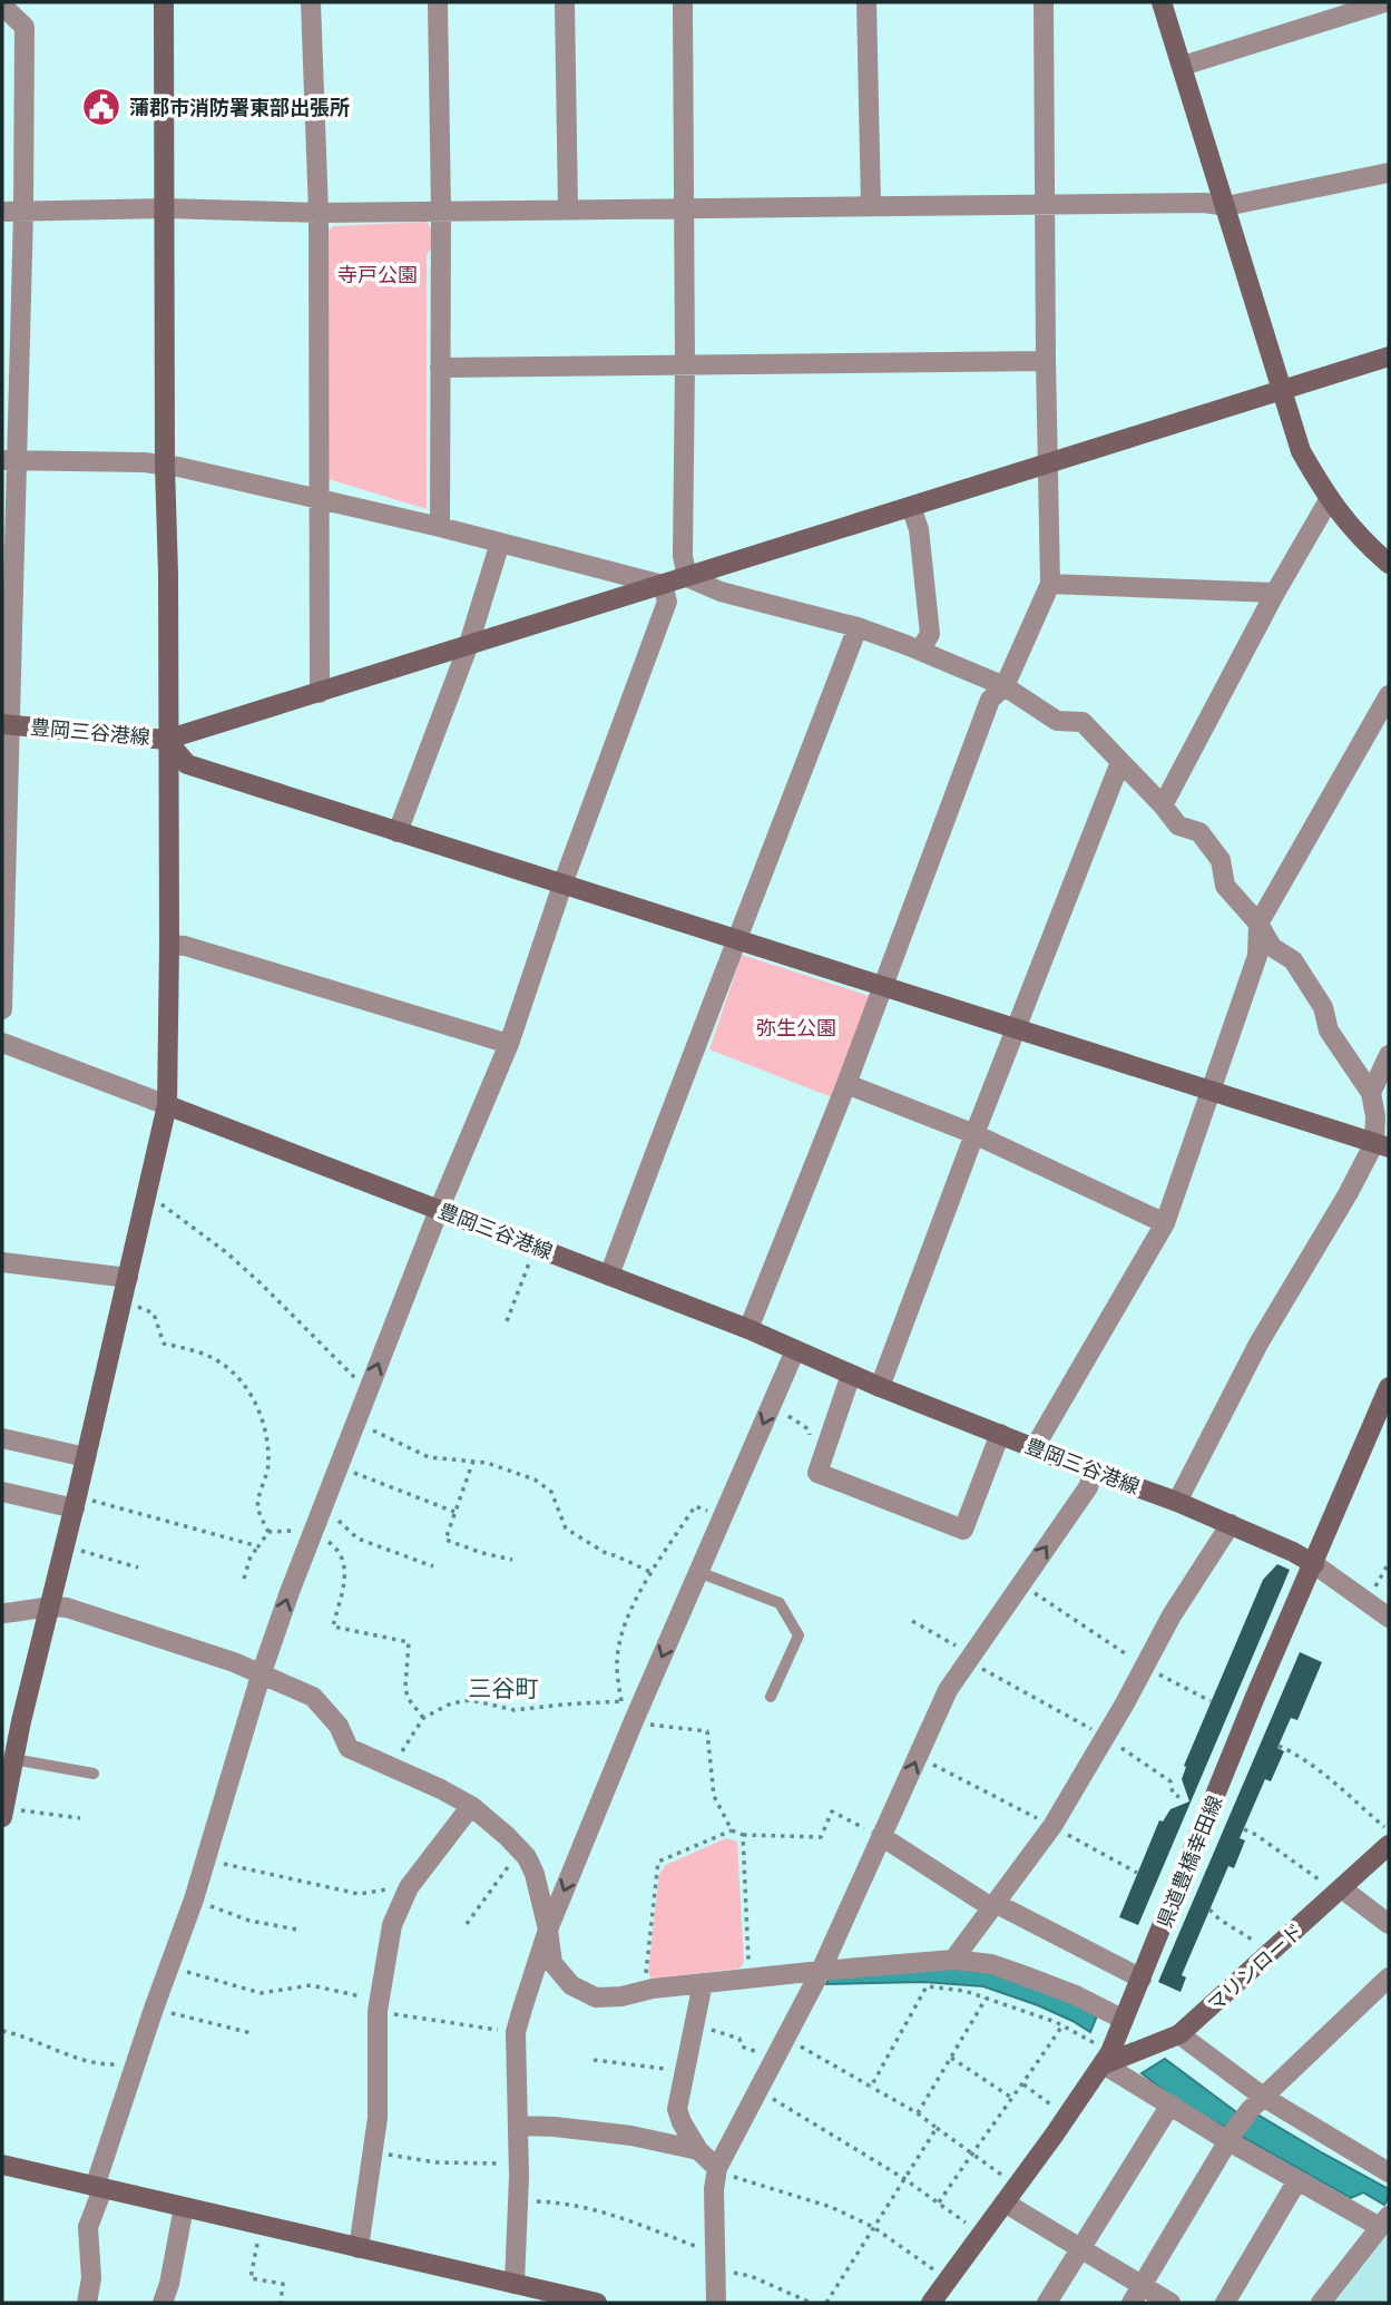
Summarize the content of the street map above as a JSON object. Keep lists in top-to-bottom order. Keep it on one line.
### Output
{"streets":{"street":["豊岡三谷港線","県道豊橋幸田線","マリンロード"]},"crossings":[["豊岡三谷港線","県道豊橋幸田線"],["県道豊橋幸田線","マリンロード"]],"districts":["三谷町"],"parks":["寺戸公園","弥生公園"],"places":{"public building":["蒲郡市消防署東部出張所"]}}
